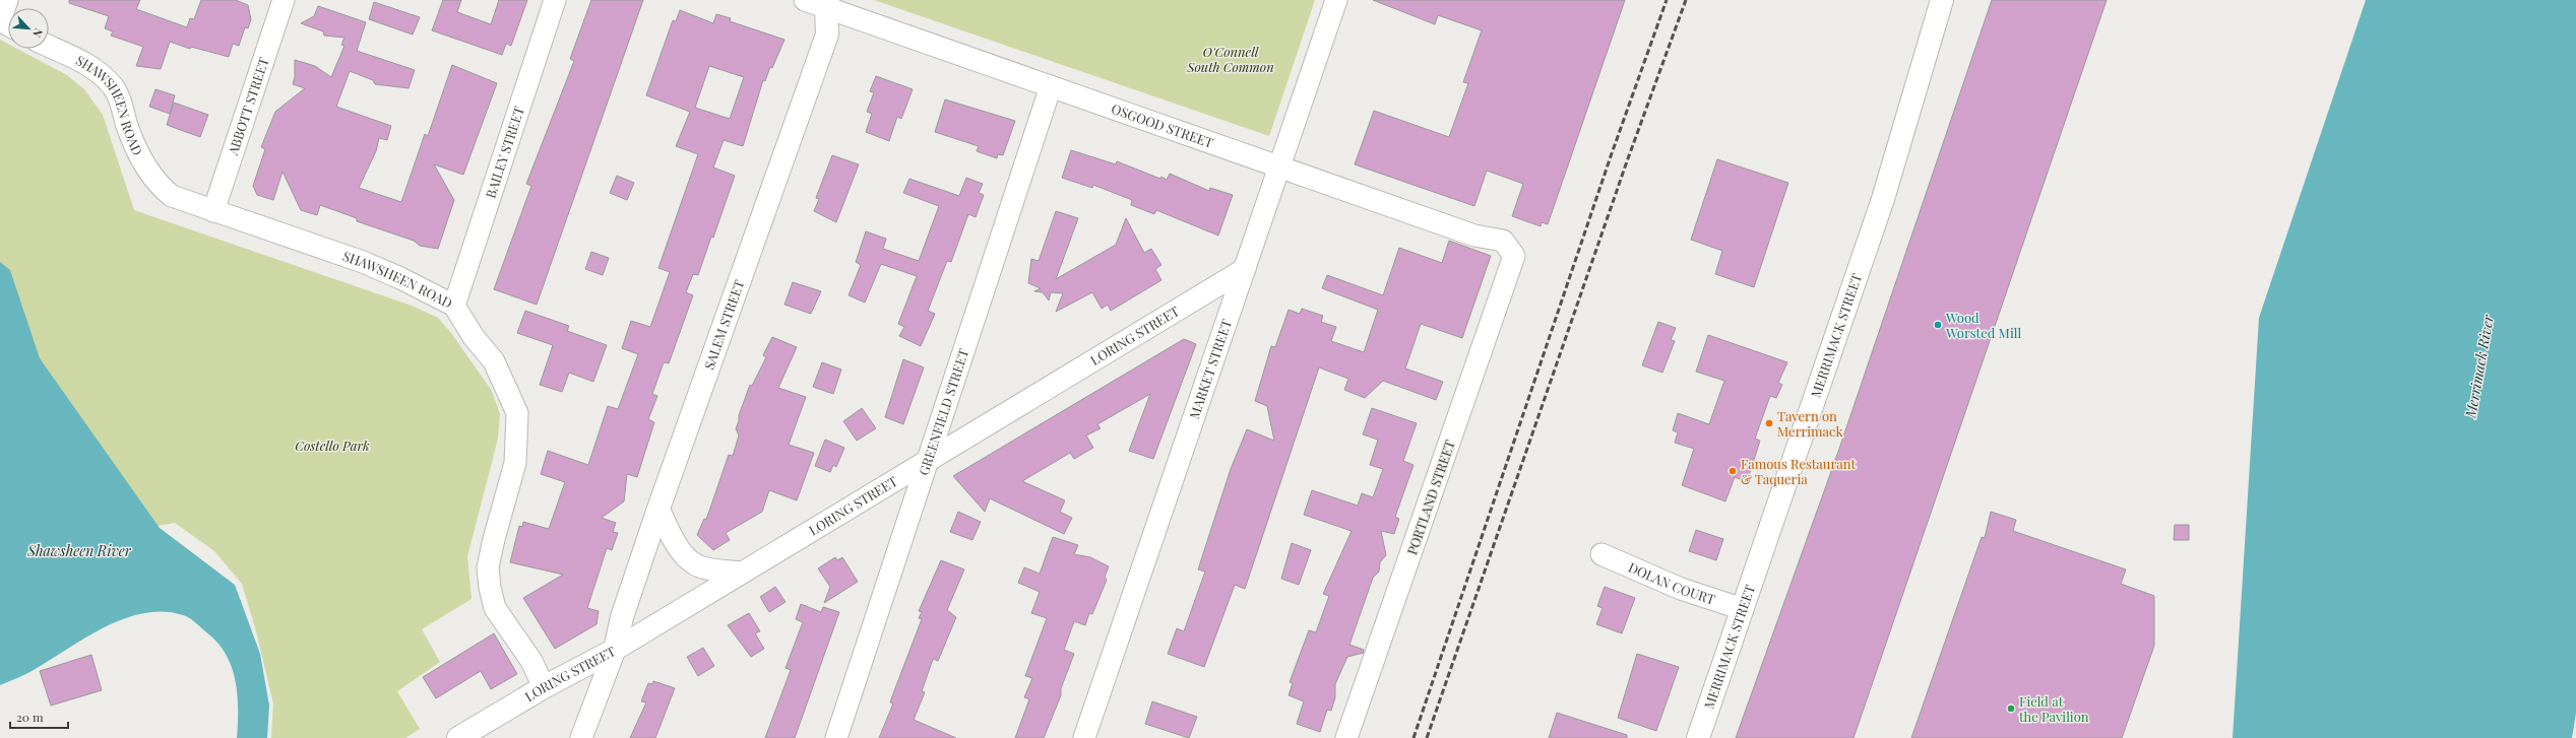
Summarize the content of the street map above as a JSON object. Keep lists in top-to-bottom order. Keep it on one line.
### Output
{"streets":{"main road":["SALEM STREET","LORING STREET","MERRIMACK STREET"],"street":["ABBOTT STREET","SHAWSHEEN ROAD","OSGOOD STREET","BAILEY STREET","MARKET STREET","GREENFIELD STREET","PORTLAND STREET","DOLAN COURT"]},"crossings":[["ABBOTT STREET","SHAWSHEEN ROAD"],["SHAWSHEEN ROAD","BAILEY STREET"],["SHAWSHEEN ROAD","LORING STREET"],["OSGOOD STREET","SALEM STREET"],["OSGOOD STREET","MARKET STREET"],["OSGOOD STREET","GREENFIELD STREET"],["OSGOOD STREET","PORTLAND STREET"],["SALEM STREET","LORING STREET"],["LORING STREET","MARKET STREET"],["LORING STREET","GREENFIELD STREET"],["MERRIMACK STREET","DOLAN COURT"]],"water":["Merrimack River","Shawsheen River"],"parks":["O'Connell South Common","Costello Park"],"places":["Wood Worsted Mill","Tavern on Merrimack","Famous Restaurant & Taqueria","Field at the Pavilion"],"scale_bar":"20 m","north":"bottom right"}
